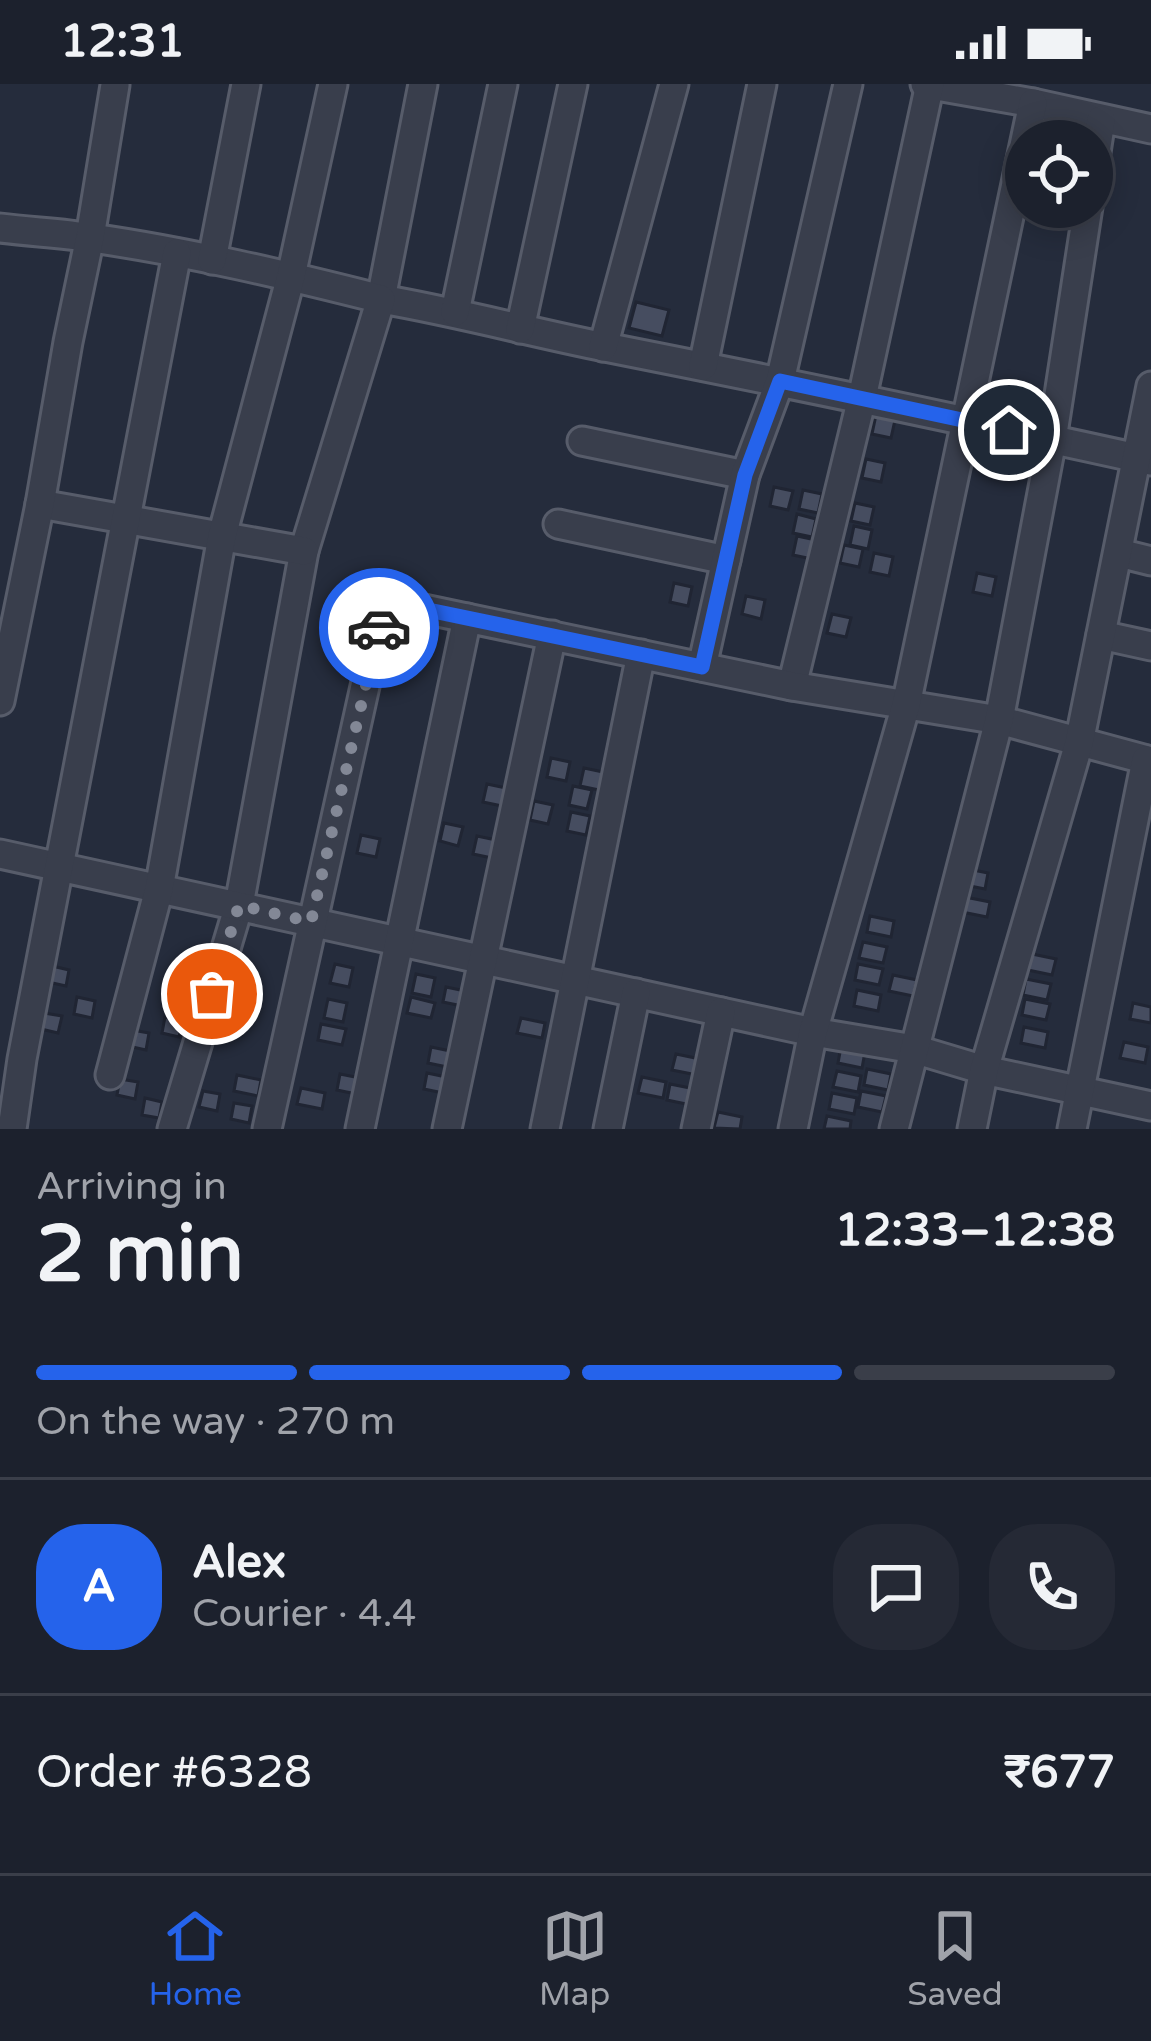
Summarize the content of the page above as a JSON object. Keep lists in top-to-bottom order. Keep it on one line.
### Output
{"page":{"status":"12:31","heading":["2 min","Arriving in","12:33–12:38"],"panel":["Alex","Courier · 4.4","Order #6328","₹677"],"bar":"On the way · 270 m","round":"A","tabs":["Home","Map","Saved"]}}
